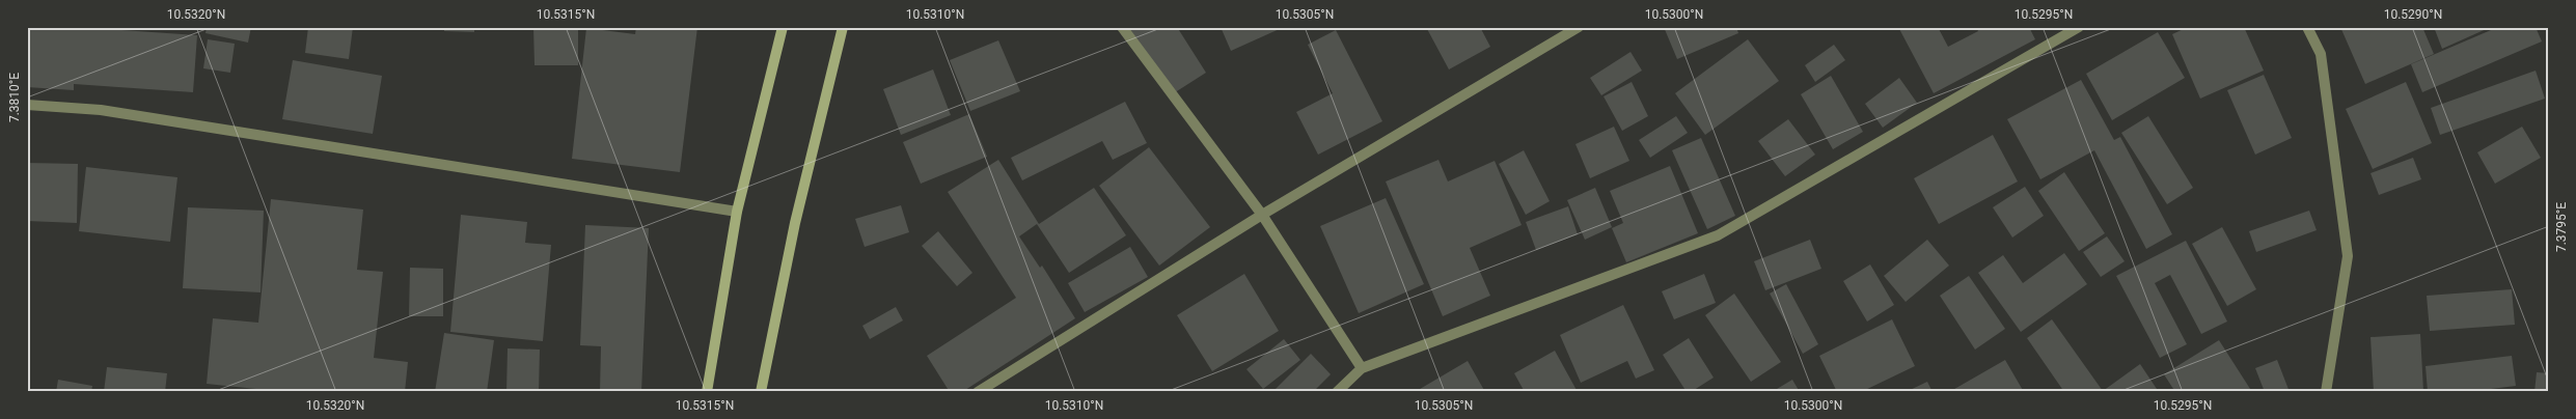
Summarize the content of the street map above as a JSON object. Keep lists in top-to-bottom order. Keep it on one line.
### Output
{"coordinates":["10.5320°N","10.5315°N","10.5310°N","10.5305°N","10.5300°N","10.5295°N","10.5290°N","7.3810°E","7.3795°E"]}
